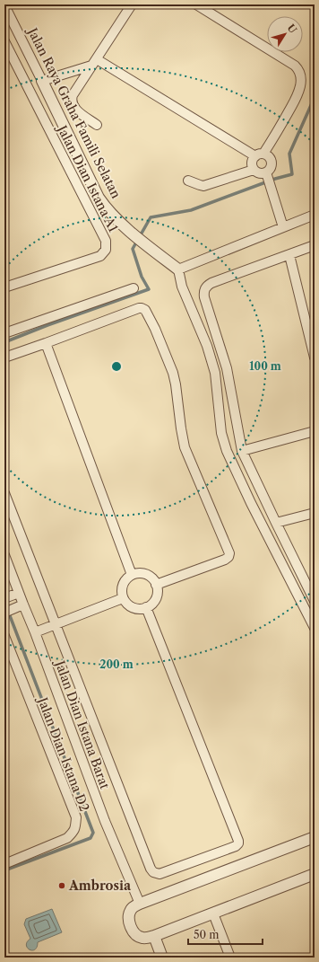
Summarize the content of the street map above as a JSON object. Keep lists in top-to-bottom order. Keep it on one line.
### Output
{"streets":{"street":["Jalan Raya Graha Famili Selatan","Jalan Dian Istana A1","Jalan Dian Istana Barat","Jalan Dian Istana D2"]},"places":["Ambrosia"],"scale_bar":"50 m","north":"top right","rings":["100 m","200 m"]}
